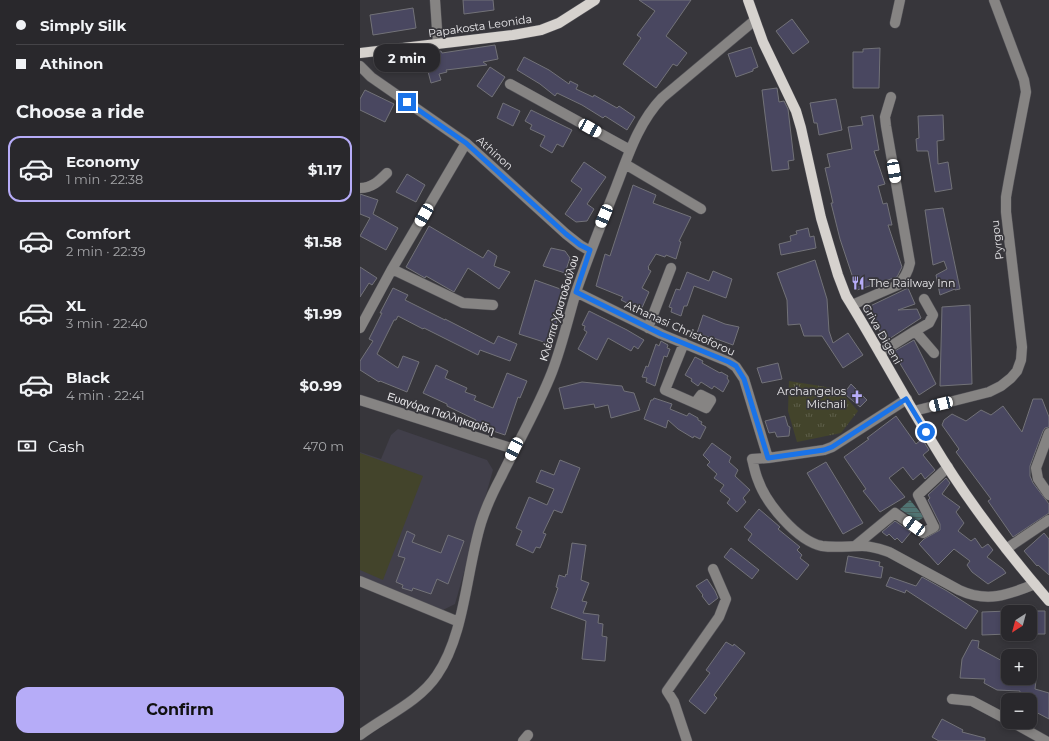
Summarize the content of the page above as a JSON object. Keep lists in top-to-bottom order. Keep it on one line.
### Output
{"streets":{"main road":["Papakosta Leonida","Griva Digeni"],"street":["Athinon","Pyrgou","Κλέοπα Χριστοδούλου","Athanasi Christoforou","Ευαγόρα Παλληκαρίδη"]},"crossings":[["Athinon","Κλέοπα Χριστοδούλου"],["Pyrgou","Griva Digeni"],["Κλέοπα Χριστοδούλου","Athanasi Christoforou"],["Κλέοπα Χριστοδούλου","Griva Digeni"],["Κλέοπα Χριστοδούλου","Ευαγόρα Παλληκαρίδη"]],"places":{"restaurant":["The Railway Inn"],"church":["Archangelos Michail"]},"north":"bottom left","page":{"banner":["Simply Silk","Athinon"],"bubble":"2 min","heading":"Choose a ride","list":[{"name":"Economy","note":"1 min · 22:38","value":"$1.17"},{"name":"Comfort","note":"2 min · 22:39","value":"$1.58"},{"name":"XL","note":"3 min · 22:40","value":"$1.99"},{"name":"Black","note":"4 min · 22:41","value":"$0.99"}],"pay":["Cash","470 m"],"map_buttons":["+","−"],"buttons":"Confirm"}}
